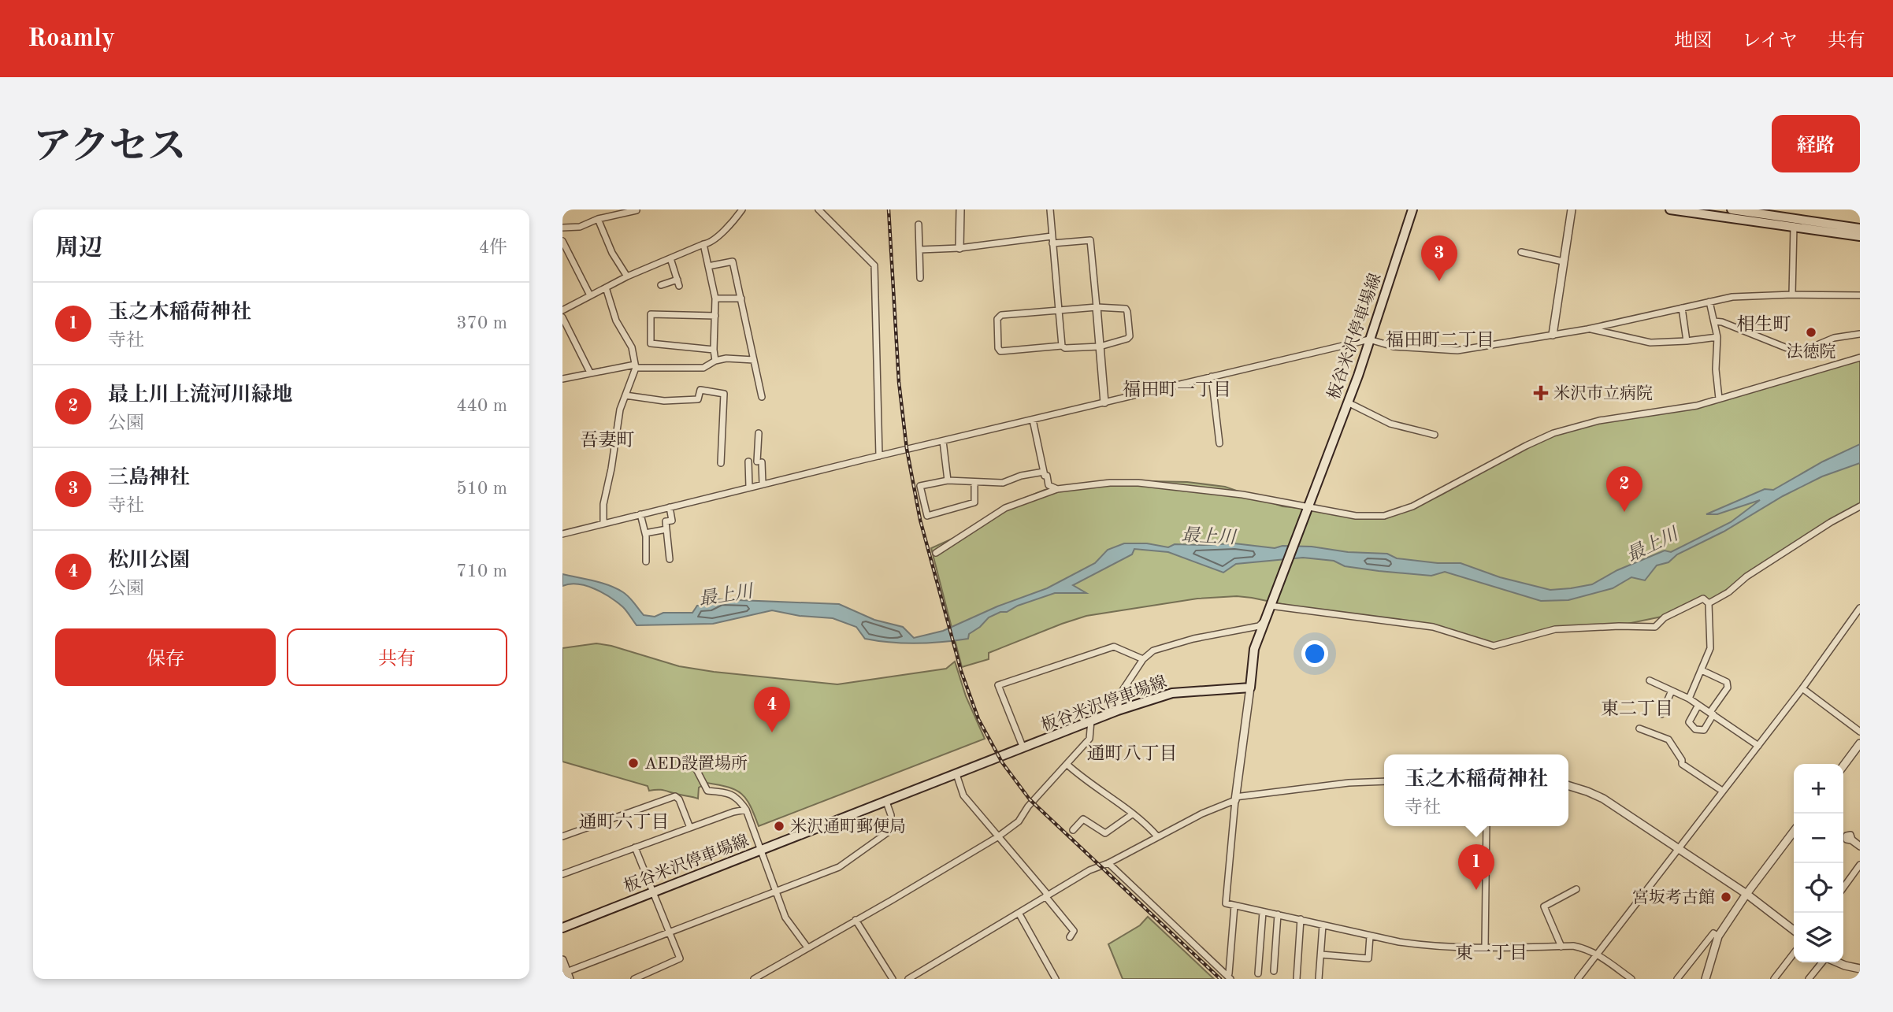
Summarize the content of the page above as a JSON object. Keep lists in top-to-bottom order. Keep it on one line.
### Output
{"streets":{"main road":["板谷米沢停車場線"]},"districts":["相生町","福田町二丁目","福田町一丁目","吾妻町","東二丁目","通町八丁目","通町六丁目","東一丁目"],"water":["最上川"],"places":{"other":["法徳院","AED設置場所","米沢通町郵便局","宮坂考古館"],"health":["米沢市立病院"]},"page":{"header":"Roamly","nav":["地図","レイヤ","共有"],"title":"アクセス","buttons":["経路",["保存","共有"]],"heading":["周辺","4件"],"pins":["3","2","4","1"],"list":[{"mark":"1","name":"玉之木稲荷神社","note":"寺社","value":"370 m"},{"mark":"2","name":"最上川上流河川緑地","note":"公園","value":"440 m"},{"mark":"3","name":"三島神社","note":"寺社","value":"510 m"},{"mark":"4","name":"松川公園","note":"公園","value":"710 m"}],"popup":["玉之木稲荷神社","寺社"],"map_buttons":["+","−"]}}
